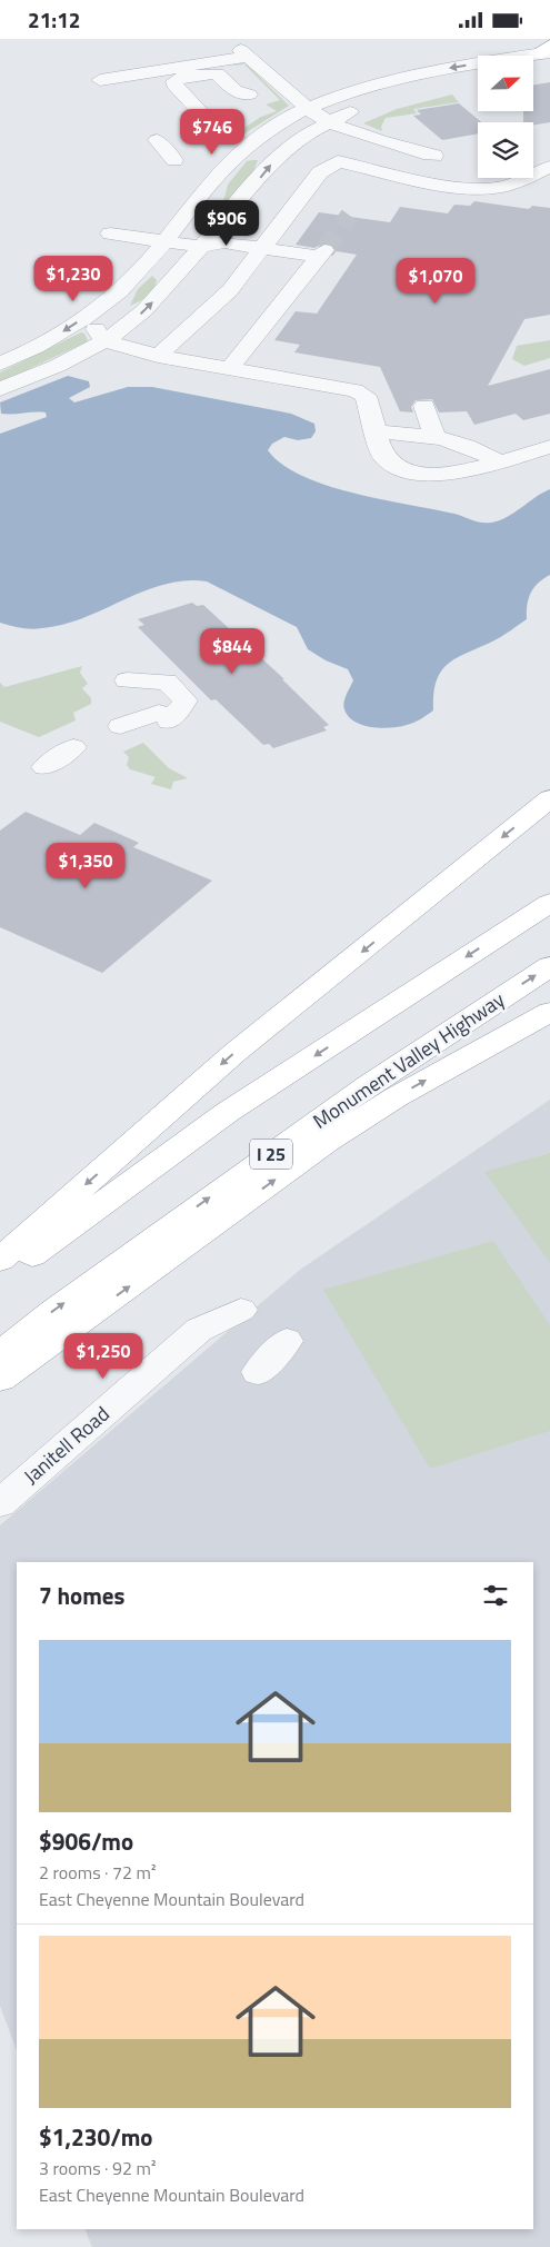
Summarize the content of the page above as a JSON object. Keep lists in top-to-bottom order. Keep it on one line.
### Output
{"streets":{"highway":["Monument Valley Highway","I 25"],"street":["Janitell Road"]},"north":"right","page":{"status":"21:12","price":["$746","$906","$1,230","$1,070","$844","$1,350","$1,250"],"heading":"7 homes","list":[{"name":"$906/mo","note":"2 rooms · 72 m² · East Cheyenne Mountain Boulevard"},{"name":"$1,230/mo","note":"3 rooms · 92 m² · East Cheyenne Mountain Boulevard"}]}}
